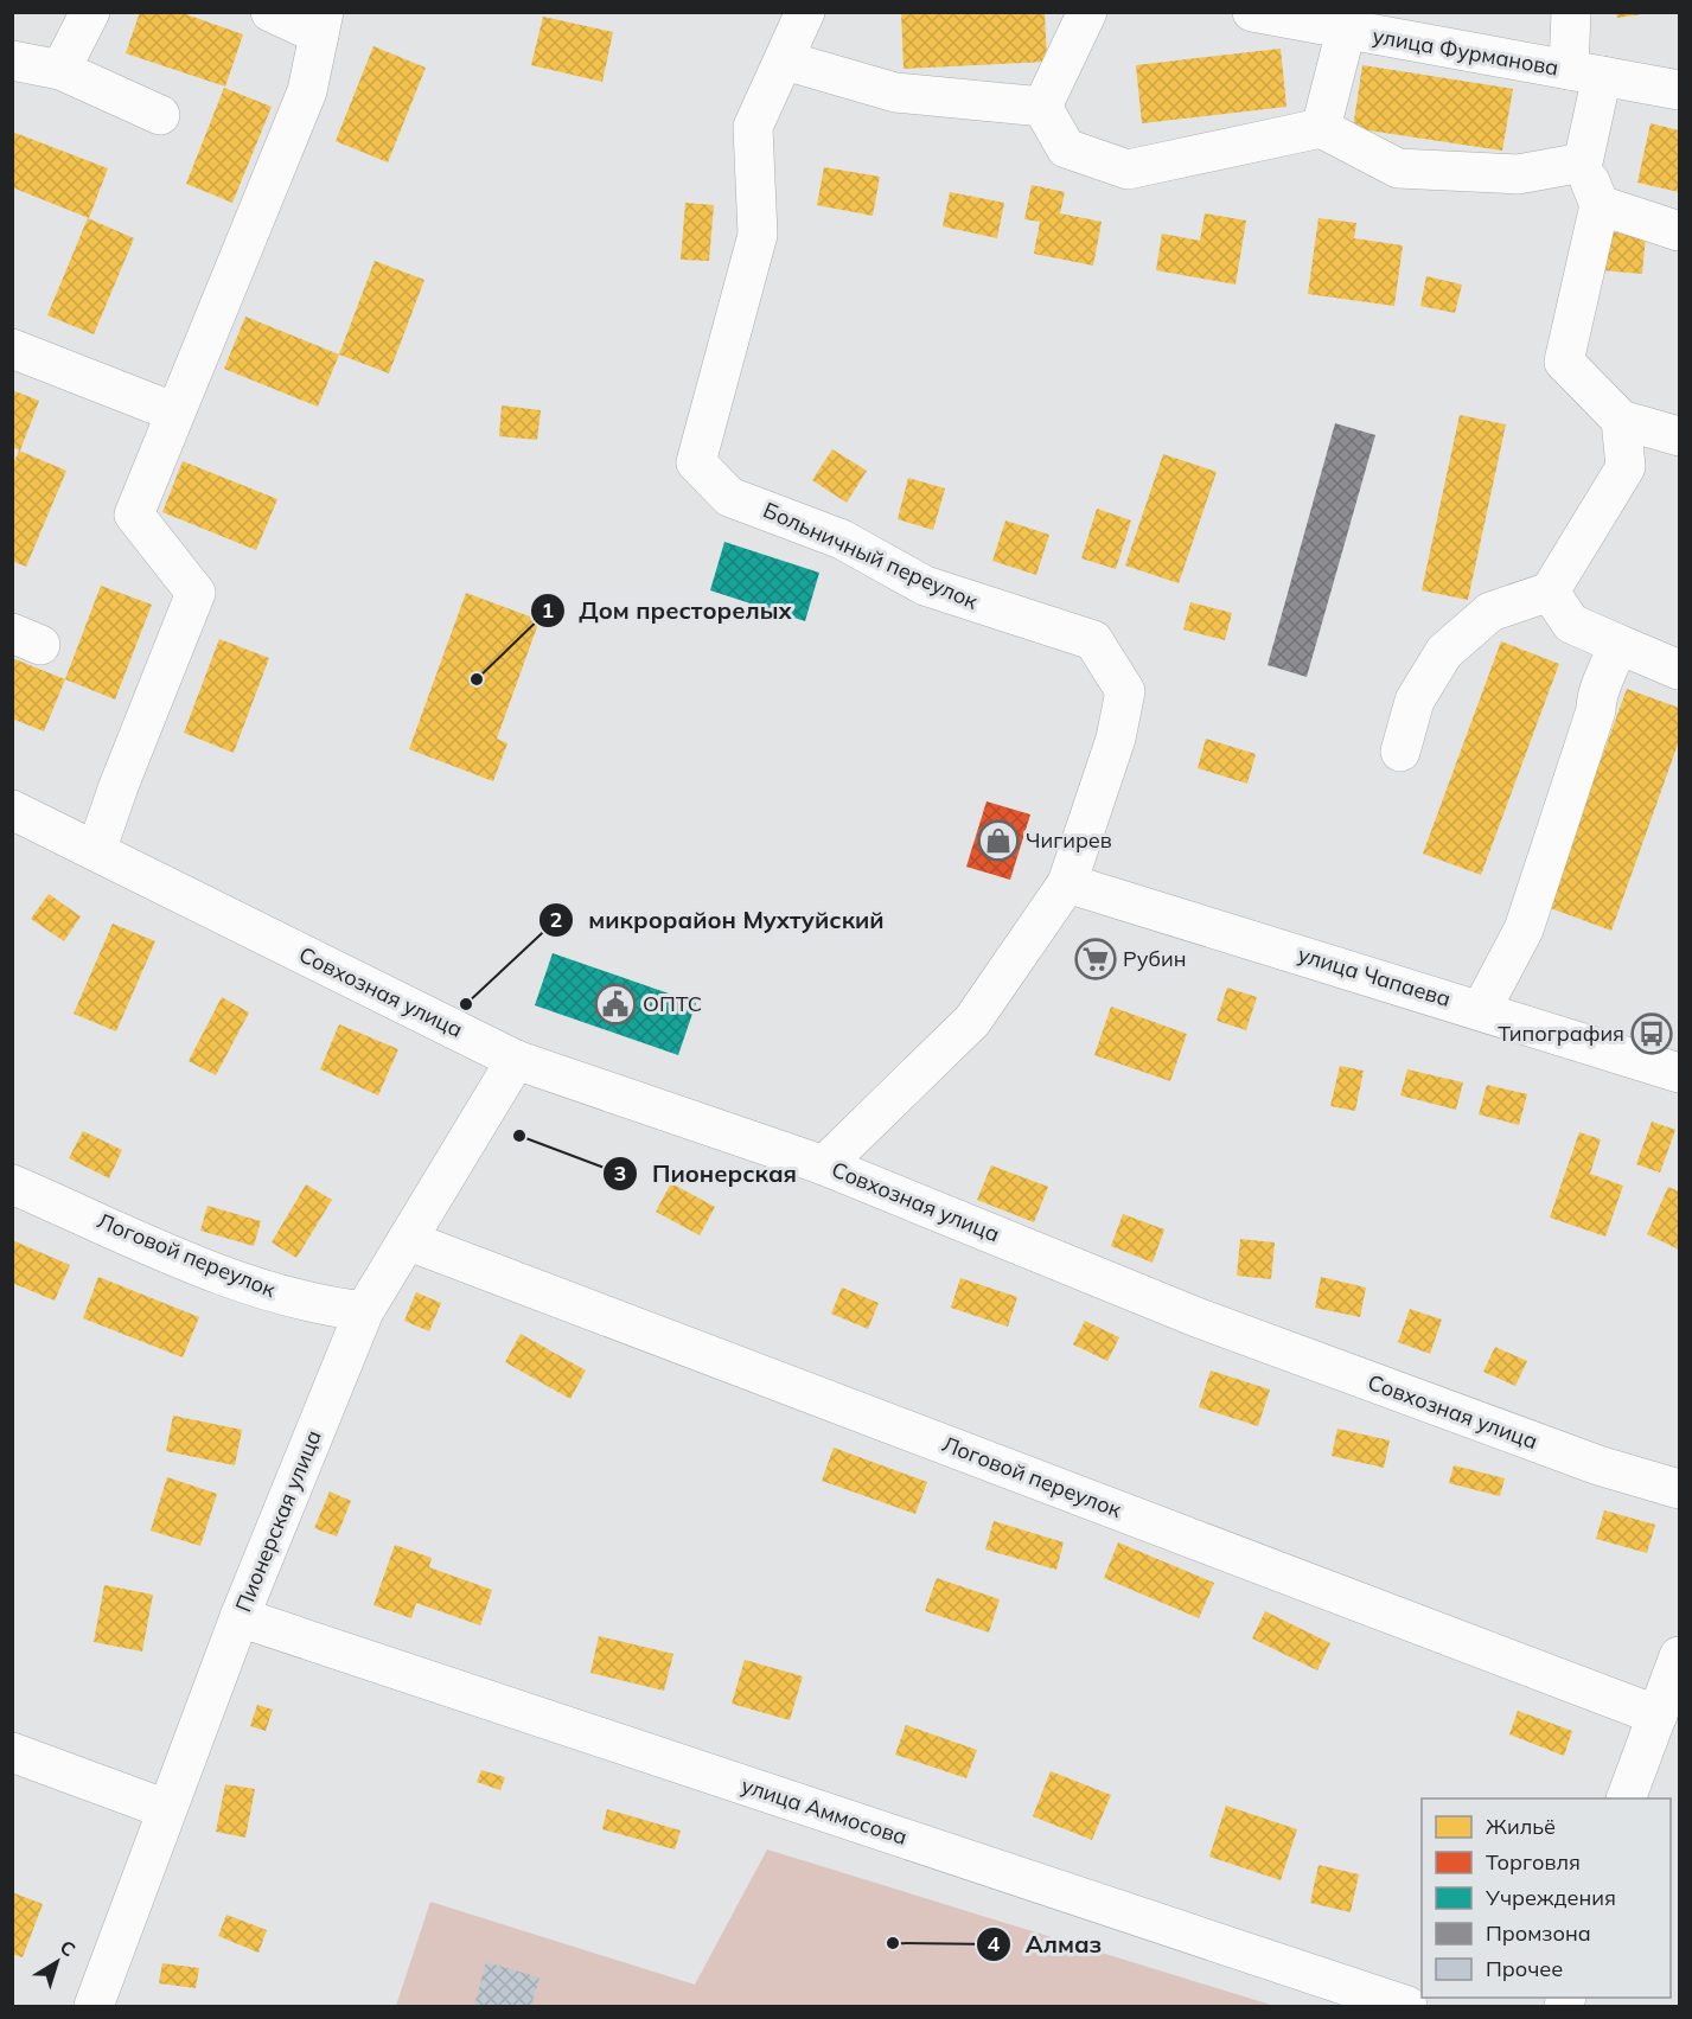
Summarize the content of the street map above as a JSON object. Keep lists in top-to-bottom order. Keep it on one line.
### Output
{"streets":{"street":["улица Фурманова","Больничный переулок","улица Чапаева","Совхозная улица","Логовой переулок","Пионерская улица","улица Аммосова"]},"crossings":[["Больничный переулок","улица Чапаева"],["Совхозная улица","Пионерская улица"],["Логовой переулок","Пионерская улица"],["Пионерская улица","улица Аммосова"]],"places":{"other":["Дом престорелых","микрорайон Мухтуйский","Пионерская","Алмаз"],"shop":["Чигирев"],"supermarket":["Рубин"],"public building":["ОПТС"],"bus stop":["Типография"]},"legend":["Жильё","Торговля","Учреждения","Промзона","Прочее"],"north":"top right"}
